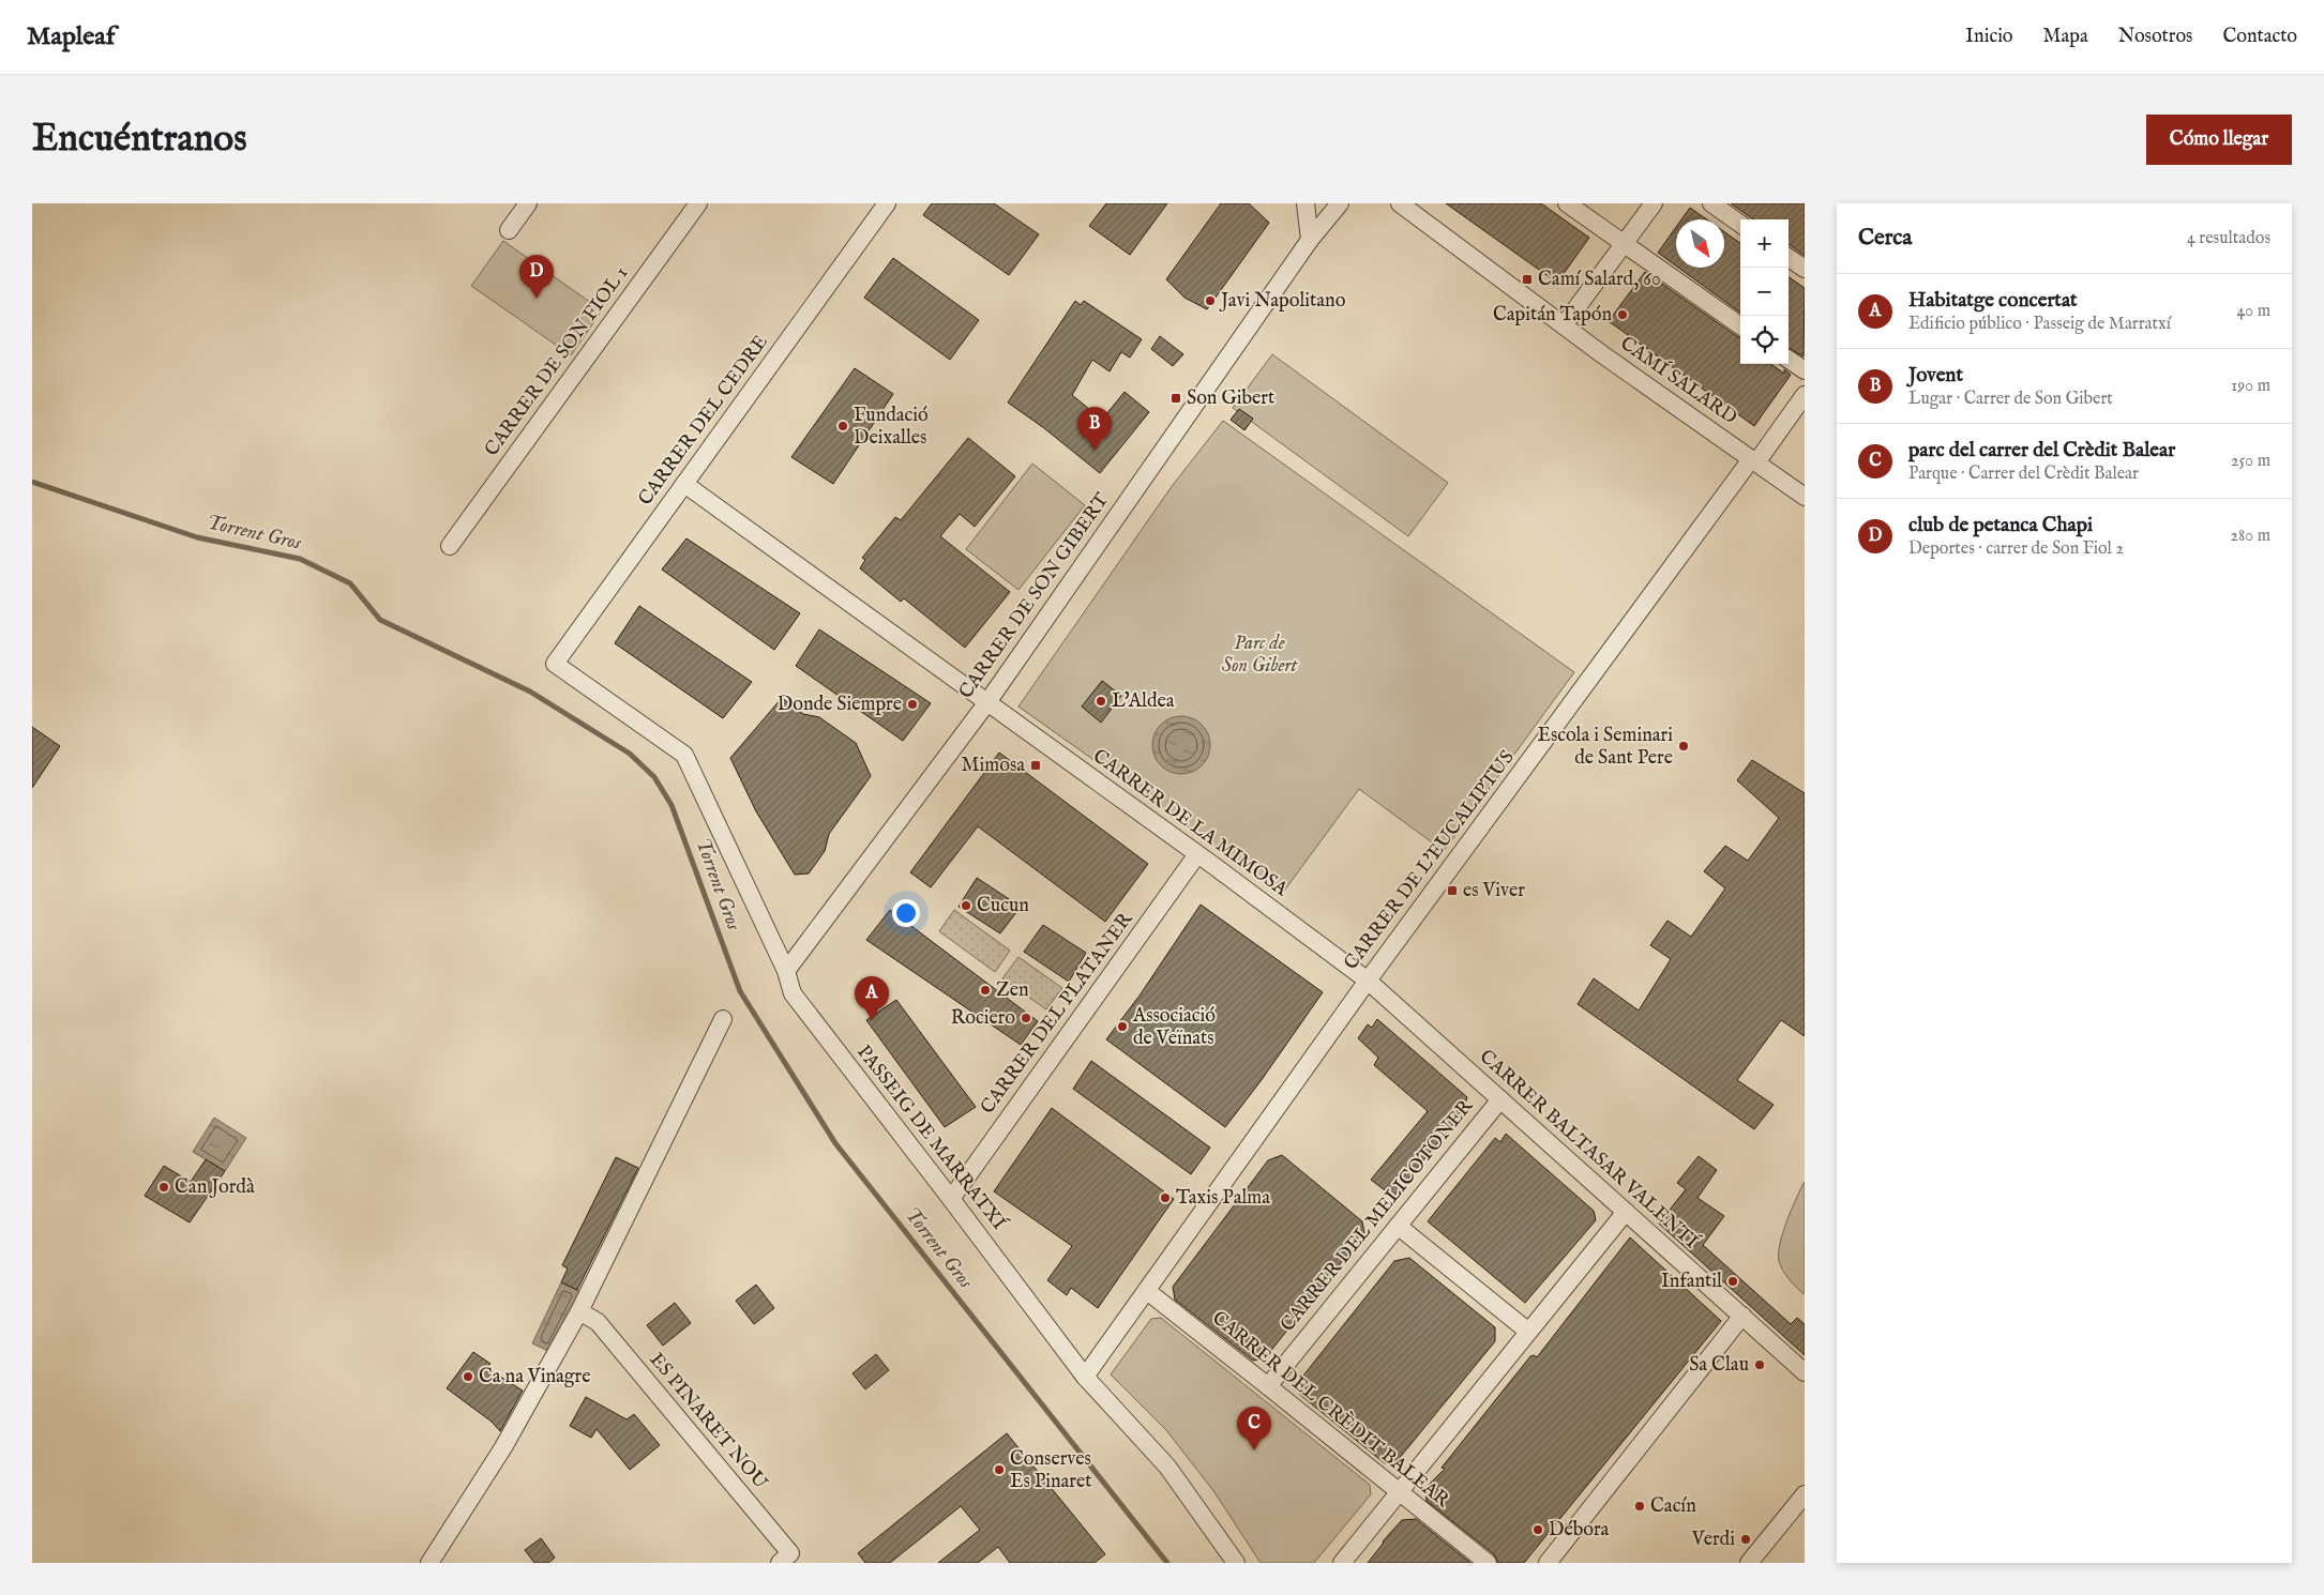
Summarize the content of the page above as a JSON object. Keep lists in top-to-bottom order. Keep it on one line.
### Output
{"streets":{"street":["CARRER DE SON FIOL 1","CAMÍ SALARD","CARRER DEL CEDRE","CARRER DE SON GIBERT","CARRER DE LA MIMOSA","CARRER DE L'EUCALIPTUS","CARRER DEL PLATANER","PASSEIG DE MARRATXÍ","CARRER BALTASAR VALENTÍ","CARRER DEL MELICOTONER","CARRER DEL CRÈDIT BALEAR","ES PINARET NOU"]},"crossings":[["CAMÍ SALARD","CARRER DE L'EUCALIPTUS"],["CARRER DEL CEDRE","CARRER DE LA MIMOSA"],["CARRER DEL CEDRE","PASSEIG DE MARRATXÍ"],["CARRER DE SON GIBERT","CARRER DE LA MIMOSA"],["CARRER DE SON GIBERT","PASSEIG DE MARRATXÍ"],["CARRER DE LA MIMOSA","CARRER DE L'EUCALIPTUS"],["CARRER DE LA MIMOSA","CARRER DEL PLATANER"],["CARRER DE LA MIMOSA","CARRER BALTASAR VALENTÍ"],["CARRER DE L'EUCALIPTUS","PASSEIG DE MARRATXÍ"],["CARRER DE L'EUCALIPTUS","CARRER BALTASAR VALENTÍ"],["CARRER DE L'EUCALIPTUS","CARRER DEL CRÈDIT BALEAR"],["CARRER DEL PLATANER","PASSEIG DE MARRATXÍ"],["CARRER BALTASAR VALENTÍ","CARRER DEL MELICOTONER"],["CARRER DEL MELICOTONER","CARRER DEL CRÈDIT BALEAR"]],"water":["Torrent Gros"],"parks":["Parc de Son Gibert"],"places":{"transit":["Camí Salard, 60","Son Gibert","Mimosa","es Viver"],"other":["Javi Napolitano","Capitán Tapón","Fundació Deixalles","L'Aldea","Donde Siempre","Escola i Seminari de Sant Pere","Cucun","Zen","Rociero","Associació de Veïnats","Can Jordà","Taxis Palma","Infantil","Sa Clau","Ca na Vinagre","Conserves Es Pinaret","Cacín","Débora","Verdi"]},"north":"bottom right","page":{"header":"Mapleaf","nav":["Inicio","Mapa","Nosotros","Contacto"],"buttons":"Cómo llegar","title":"Encuéntranos","heading":["Cerca","4 resultados"],"map_buttons":["+","−"],"pins":["D","B","A","C"],"list":[{"mark":"A","name":"Habitatge concertat","note":"Edificio público · Passeig de Marratxí","value":"40 m"},{"mark":"B","name":"Jovent","note":"Lugar · Carrer de Son Gibert","value":"190 m"},{"mark":"C","name":"parc del carrer del Crèdit Balear","note":"Parque · Carrer del Crèdit Balear","value":"250 m"},{"mark":"D","name":"club de petanca Chapi","note":"Deportes · carrer de Son Fiol 2","value":"280 m"}]}}
